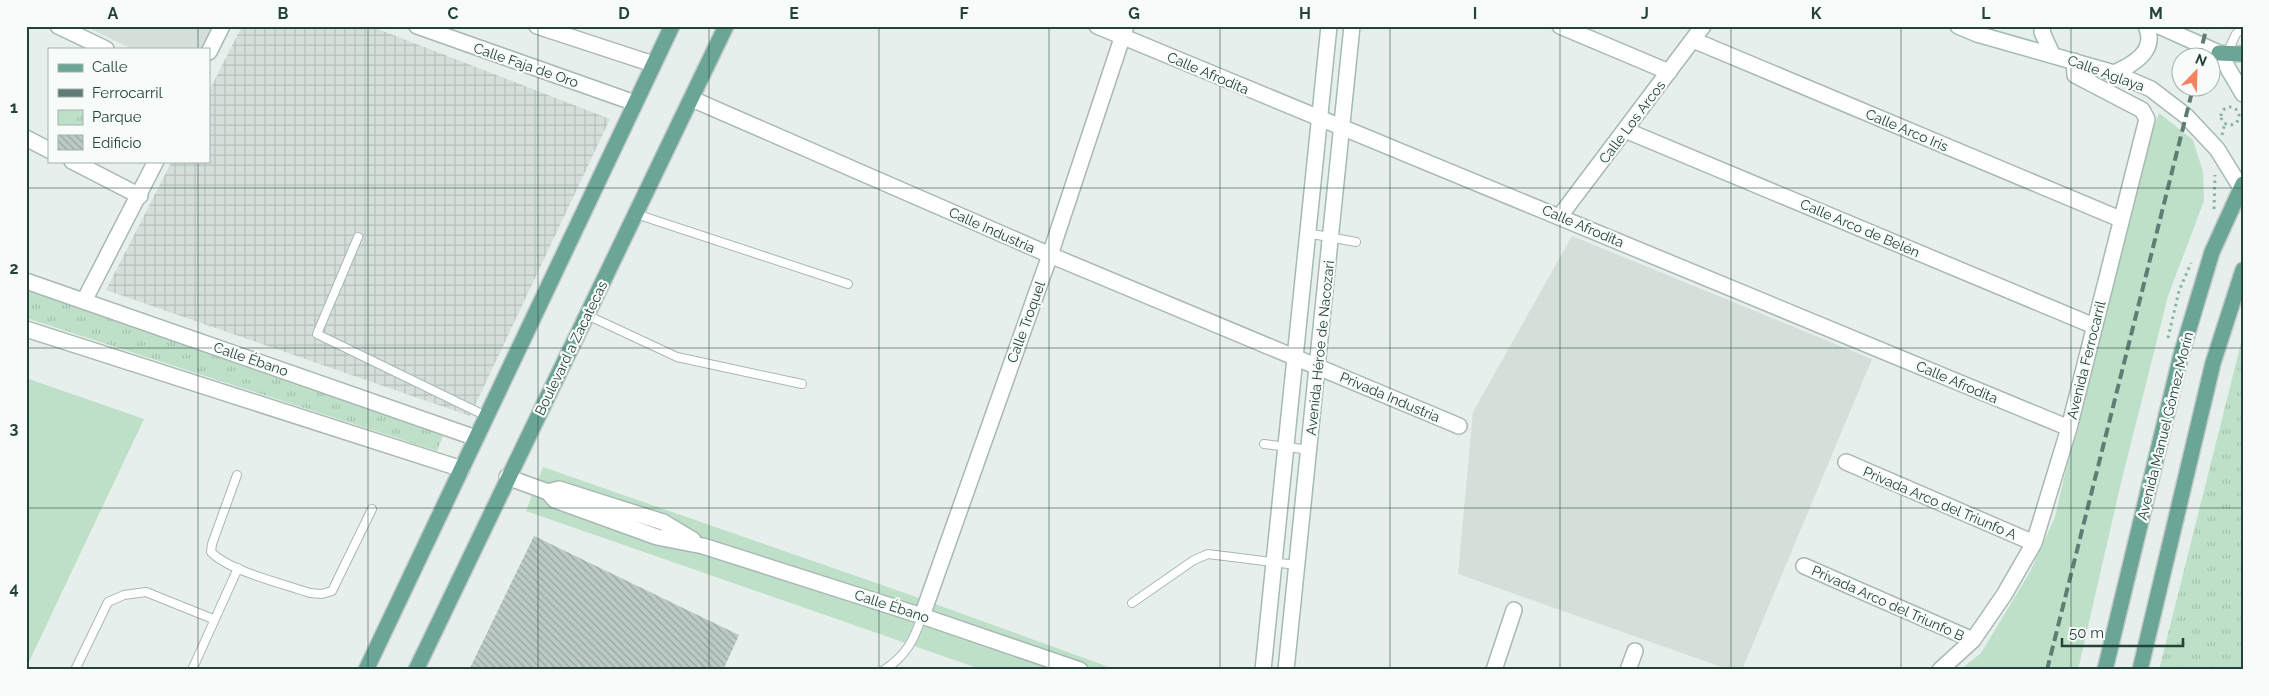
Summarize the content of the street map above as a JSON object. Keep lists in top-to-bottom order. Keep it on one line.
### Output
{"streets":{"main road":["Boulevard a Zacatecas","Avenida Manuel Gómez Morín"],"street":["Calle Faja de Oro","Calle Afrodita","Calle Aglaya","Calle Los Arcos","Calle Arco Iris","Calle Arco de Belén","Calle Industria","Calle Troquel","Avenida Héroe de Nacozari","Calle Ébano","Avenida Ferrocarril","Privada Industria","Privada Arco del Triunfo A","Privada Arco del Triunfo B"]},"crossings":[["Calle Afrodita","Calle Los Arcos"],["Calle Afrodita","Calle Troquel"],["Calle Afrodita","Avenida Héroe de Nacozari"],["Calle Afrodita","Avenida Ferrocarril"],["Calle Aglaya","Avenida Ferrocarril"],["Calle Aglaya","Avenida Manuel Gómez Morín"],["Calle Los Arcos","Calle Arco Iris"],["Calle Los Arcos","Calle Arco de Belén"],["Calle Arco Iris","Avenida Ferrocarril"],["Calle Arco de Belén","Avenida Ferrocarril"],["Calle Industria","Calle Troquel"],["Calle Industria","Boulevard a Zacatecas"],["Calle Industria","Avenida Héroe de Nacozari"],["Calle Industria","Privada Industria"],["Calle Troquel","Calle Ébano"],["Boulevard a Zacatecas","Calle Ébano"],["Avenida Héroe de Nacozari","Privada Industria"],["Avenida Ferrocarril","Privada Arco del Triunfo A"],["Avenida Ferrocarril","Privada Arco del Triunfo B"]],"legend":["Calle","Ferrocarril","Parque","Edificio"],"scale_bar":"50 m","north":"top right","grid":{"columns":["A","B","C","D","E","F","G","H","I","J","K","L","M"],"rows":["1","2","3","4"]}}
